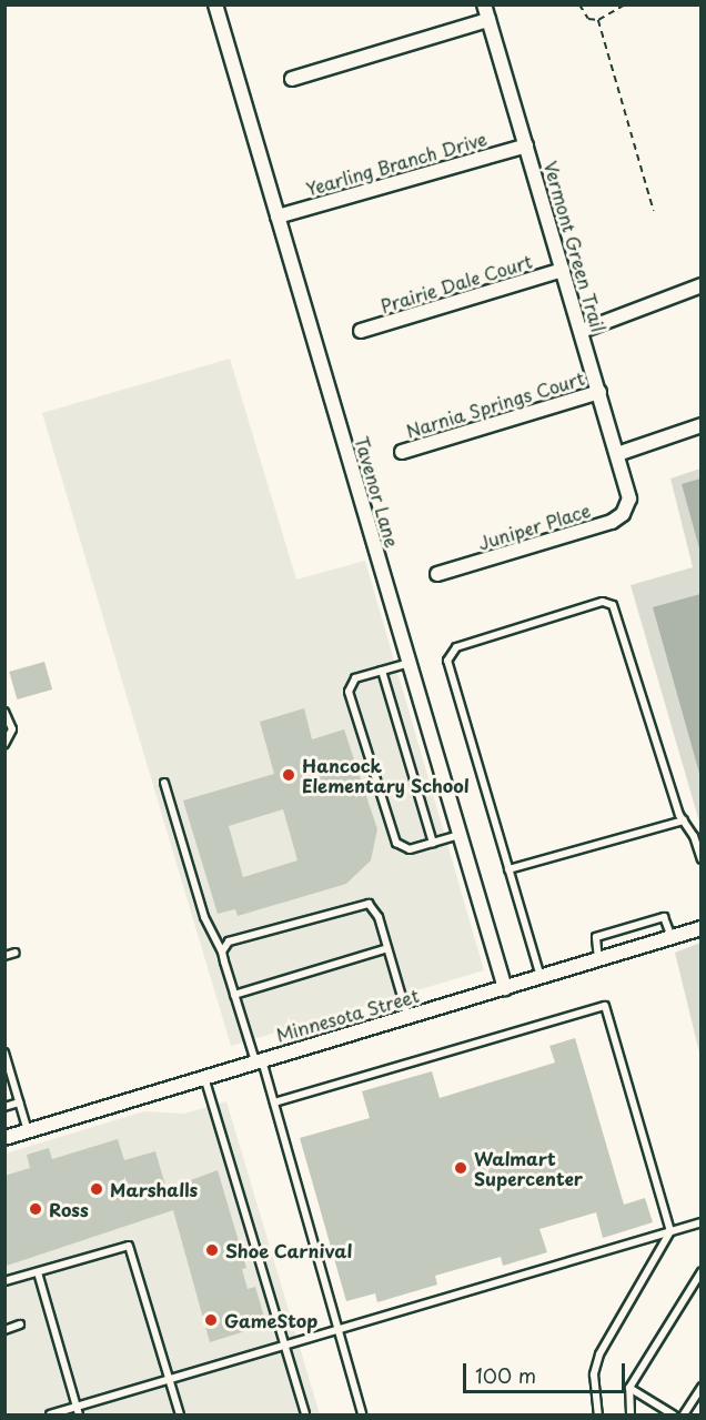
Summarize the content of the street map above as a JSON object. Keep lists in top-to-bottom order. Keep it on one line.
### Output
{"streets":{"street":["Yearling Branch Drive","Vermont Green Trail","Prairie Dale Court","Narnia Springs Court","Tavenor Lane","Juniper Place","Minnesota Street"]},"crossings":[["Yearling Branch Drive","Vermont Green Trail"],["Yearling Branch Drive","Tavenor Lane"],["Vermont Green Trail","Prairie Dale Court"],["Vermont Green Trail","Narnia Springs Court"],["Vermont Green Trail","Juniper Place"],["Tavenor Lane","Minnesota Street"]],"places":["Hancock Elementary School","Walmart Supercenter","Marshalls","Ross","Shoe Carnival","GameStop"],"scale_bar":"100 m"}
